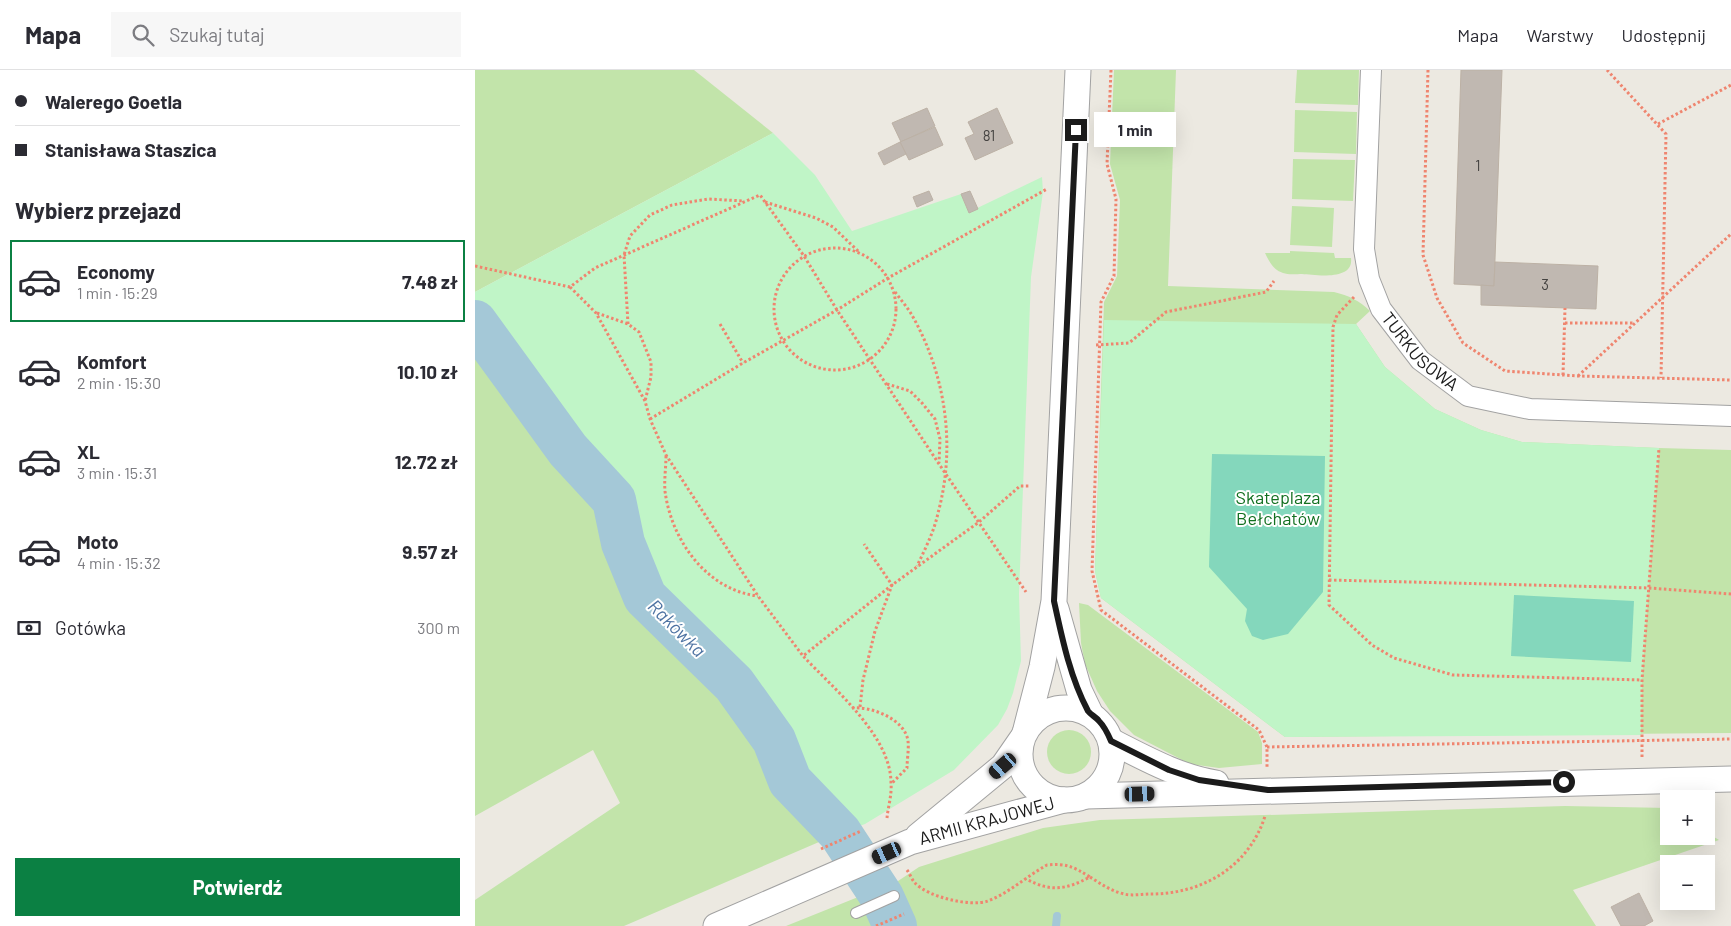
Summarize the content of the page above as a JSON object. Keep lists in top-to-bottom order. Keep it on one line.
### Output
{"streets":{"street":["TURKUSOWA","ARMII KRAJOWEJ"]},"water":["Rakówka"],"parks":["Skateplaza Bełchatów"],"house_numbers":["81","1","3"],"page":{"header":"Mapa","search":"Szukaj tutaj","nav":["Mapa","Warstwy","Udostępnij"],"banner":["Walerego Goetla","Stanisława Staszica"],"bubble":"1 min","heading":"Wybierz przejazd","list":[{"name":"Economy","note":"1 min · 15:29","value":"7.48 zł"},{"name":"Komfort","note":"2 min · 15:30","value":"10.10 zł"},{"name":"XL","note":"3 min · 15:31","value":"12.72 zł"},{"name":"Moto","note":"4 min · 15:32","value":"9.57 zł"}],"pay":["Gotówka","300 m"],"map_buttons":["+","−"],"buttons":"Potwierdź"}}
